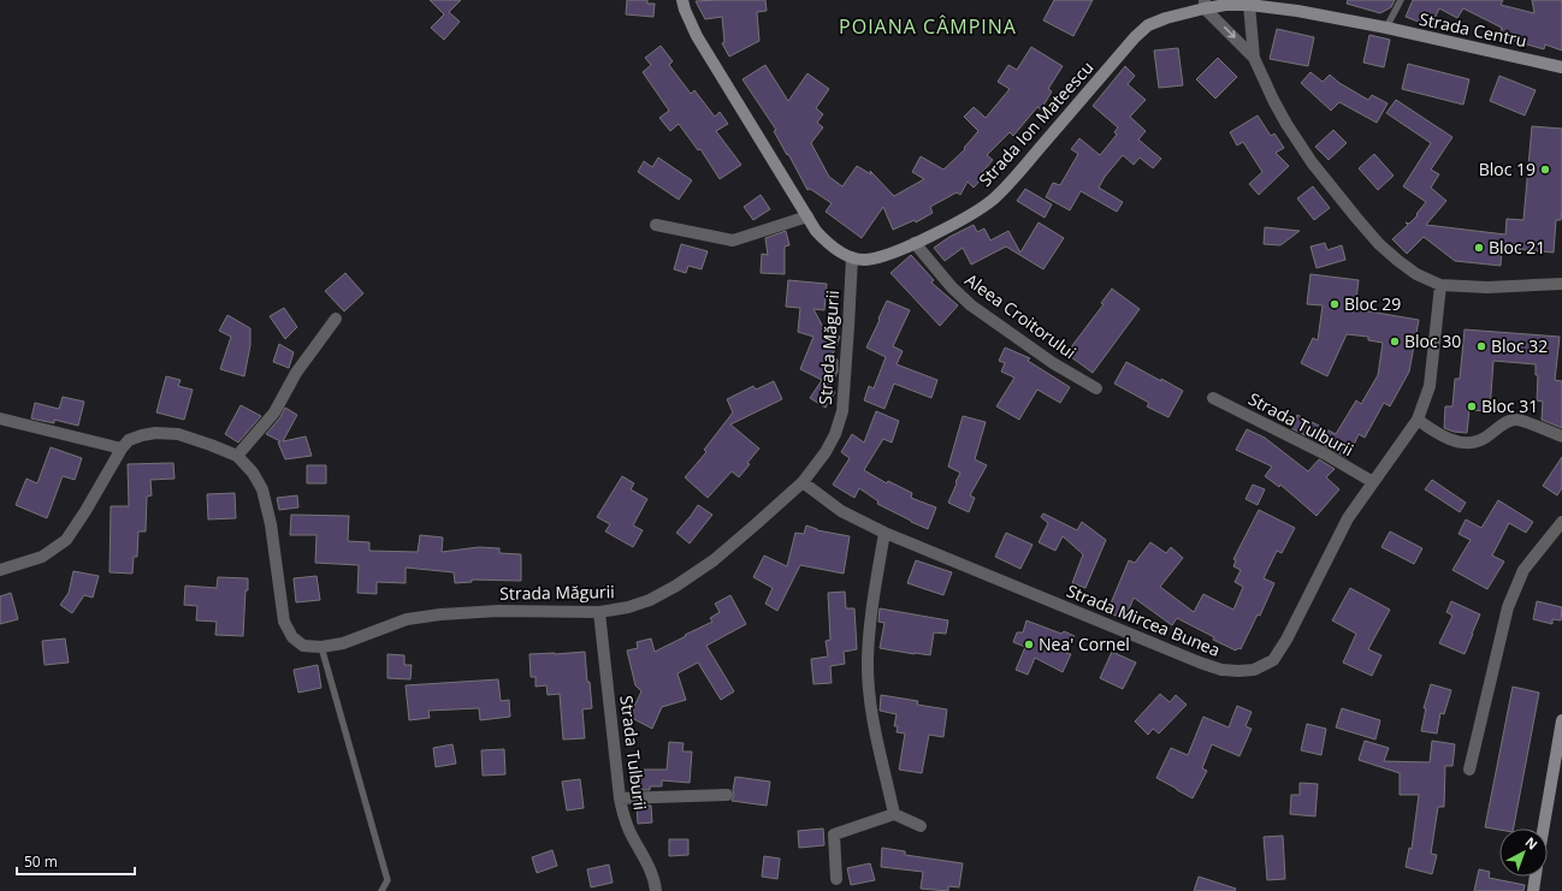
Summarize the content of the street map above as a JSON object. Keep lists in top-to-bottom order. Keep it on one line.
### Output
{"streets":{"main road":["Strada Centru","Strada Ion Mateescu"],"street":["Aleea Croitorului","Strada Măgurii","Strada Tulburii","Strada Mircea Bunea"]},"crossings":[["Strada Centru","Strada Ion Mateescu"],["Strada Ion Mateescu","Aleea Croitorului"],["Strada Ion Mateescu","Strada Măgurii"],["Strada Măgurii","Strada Tulburii"],["Strada Măgurii","Strada Mircea Bunea"],["Strada Tulburii","Strada Mircea Bunea"]],"districts":["POIANA CÂMPINA"],"places":["Bloc 19","Bloc 21","Bloc 29","Bloc 30","Bloc 32","Bloc 31","Nea' Cornel"],"scale_bar":"50 m","north":"top right"}
